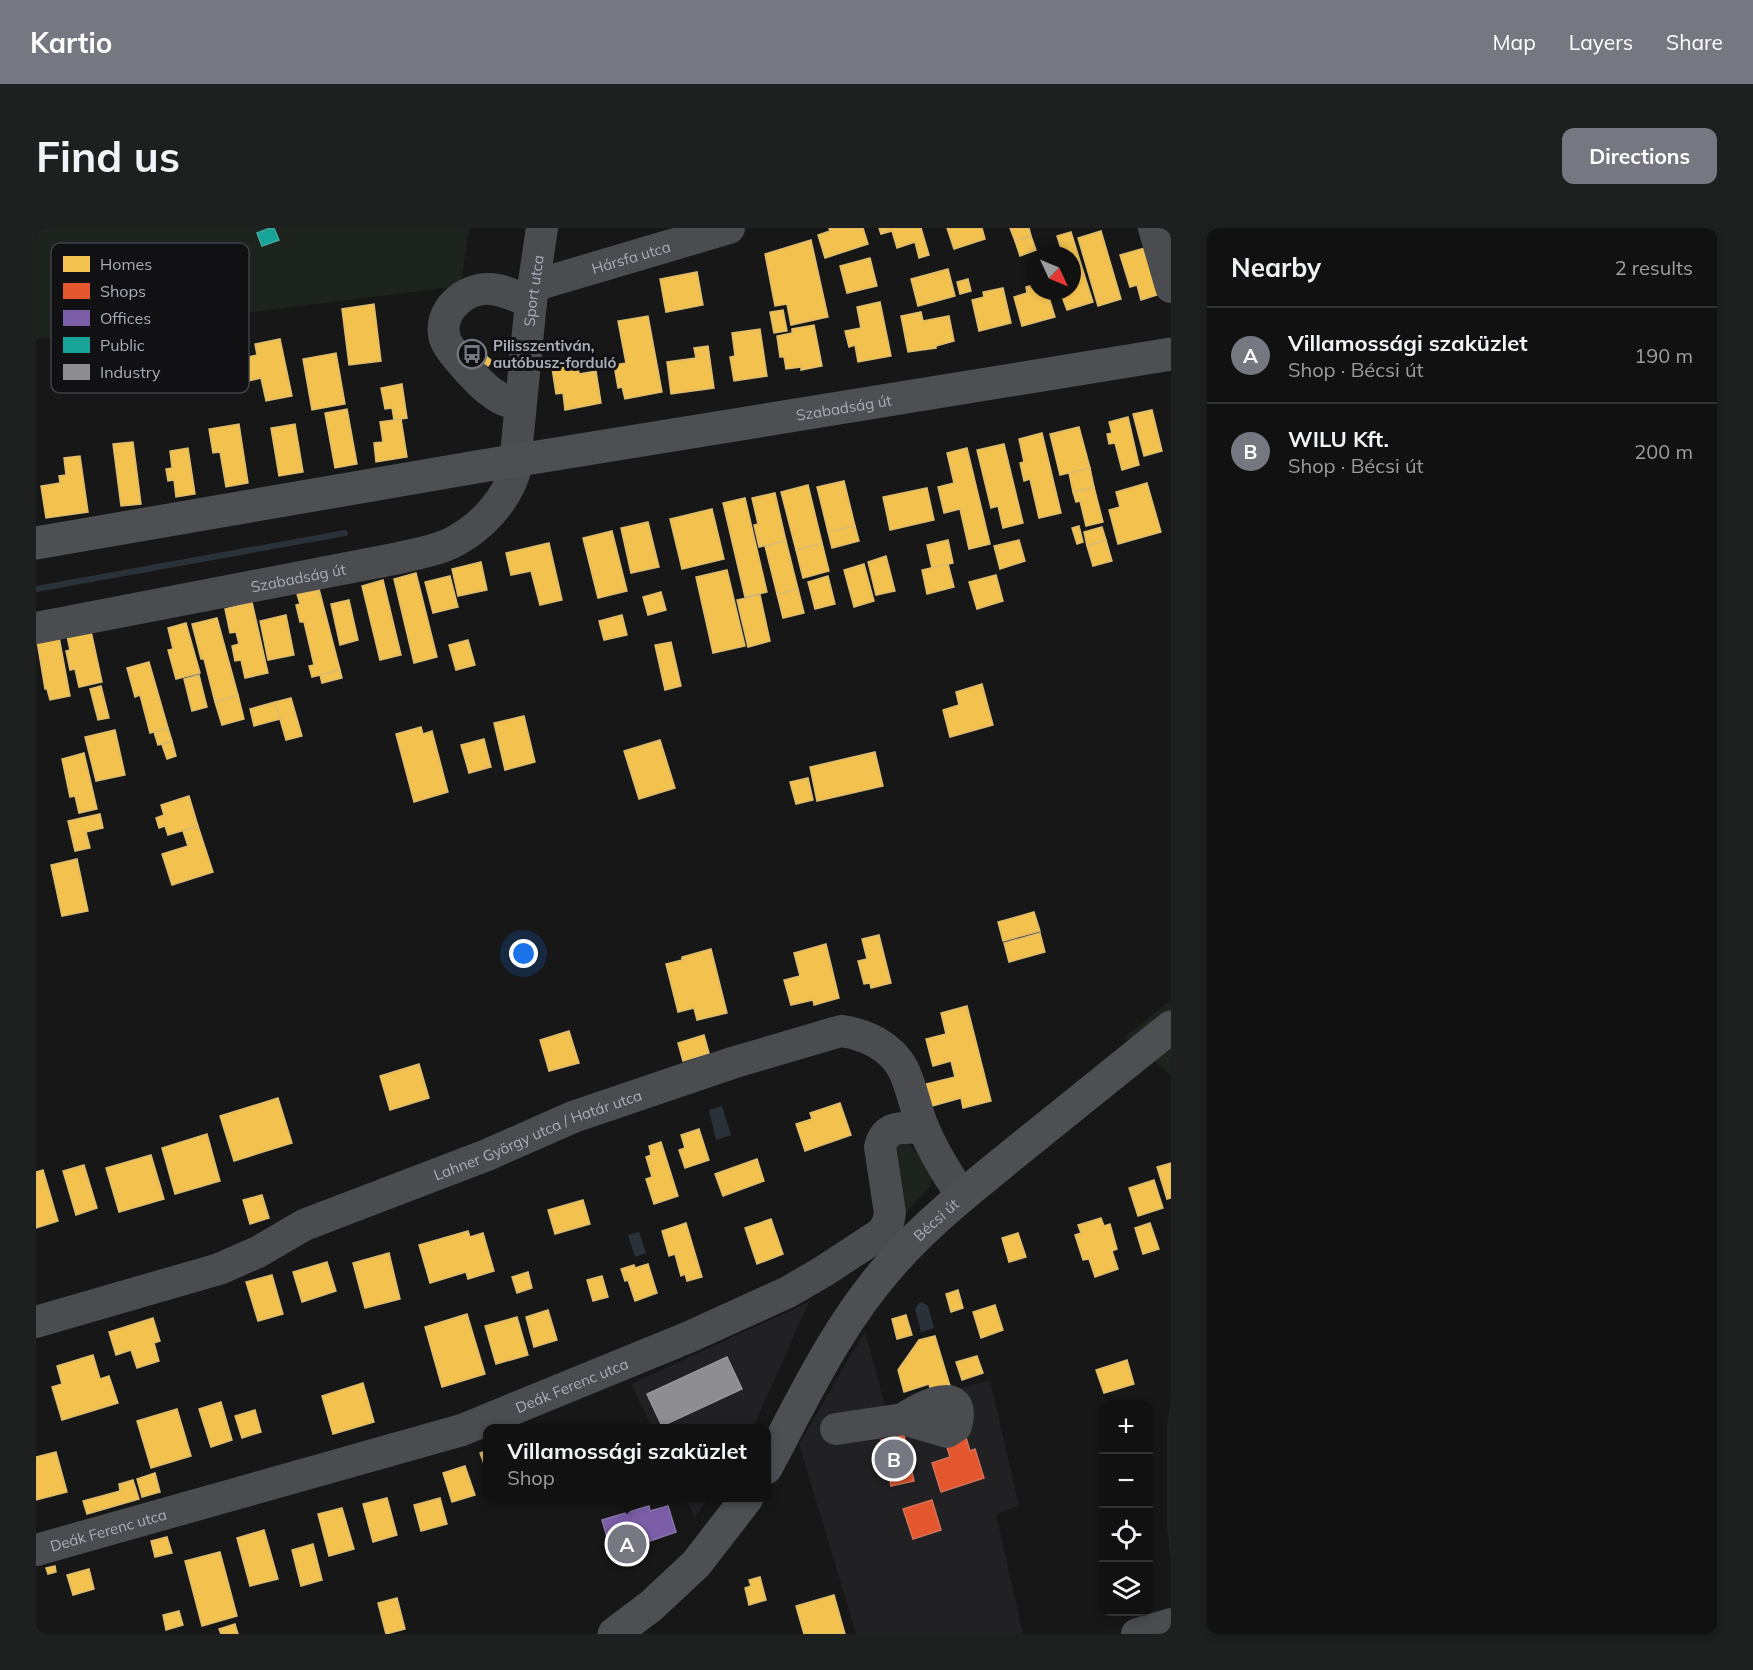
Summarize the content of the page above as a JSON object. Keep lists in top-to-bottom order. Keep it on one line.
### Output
{"streets":{"main road":["Szabadság út","Bécsi út"],"street":["Hársfa utca","Sport utca","Lahner György utca / Határ utca","Deák Ferenc utca"]},"crossings":[["Hársfa utca","Sport utca"],["Sport utca","Szabadság út"],["Lahner György utca / Határ utca","Bécsi út"],["Lahner György utca / Határ utca","Deák Ferenc utca"]],"places":{"bus stop":["Pilisszentiván, autóbusz-forduló"]},"legend":["Homes","Shops","Offices","Public","Industry"],"north":"bottom right","page":{"header":"Kartio","nav":["Map","Layers","Share"],"buttons":"Directions","title":"Find us","heading":["Nearby","2 results"],"list":[{"mark":"A","name":"Villamossági szaküzlet","note":"Shop · Bécsi út","value":"190 m"},{"mark":"B","name":"WILU Kft.","note":"Shop · Bécsi út","value":"200 m"}],"map_buttons":["+","−"],"popup":["Villamossági szaküzlet","Shop"],"pins":["B","A"]}}
